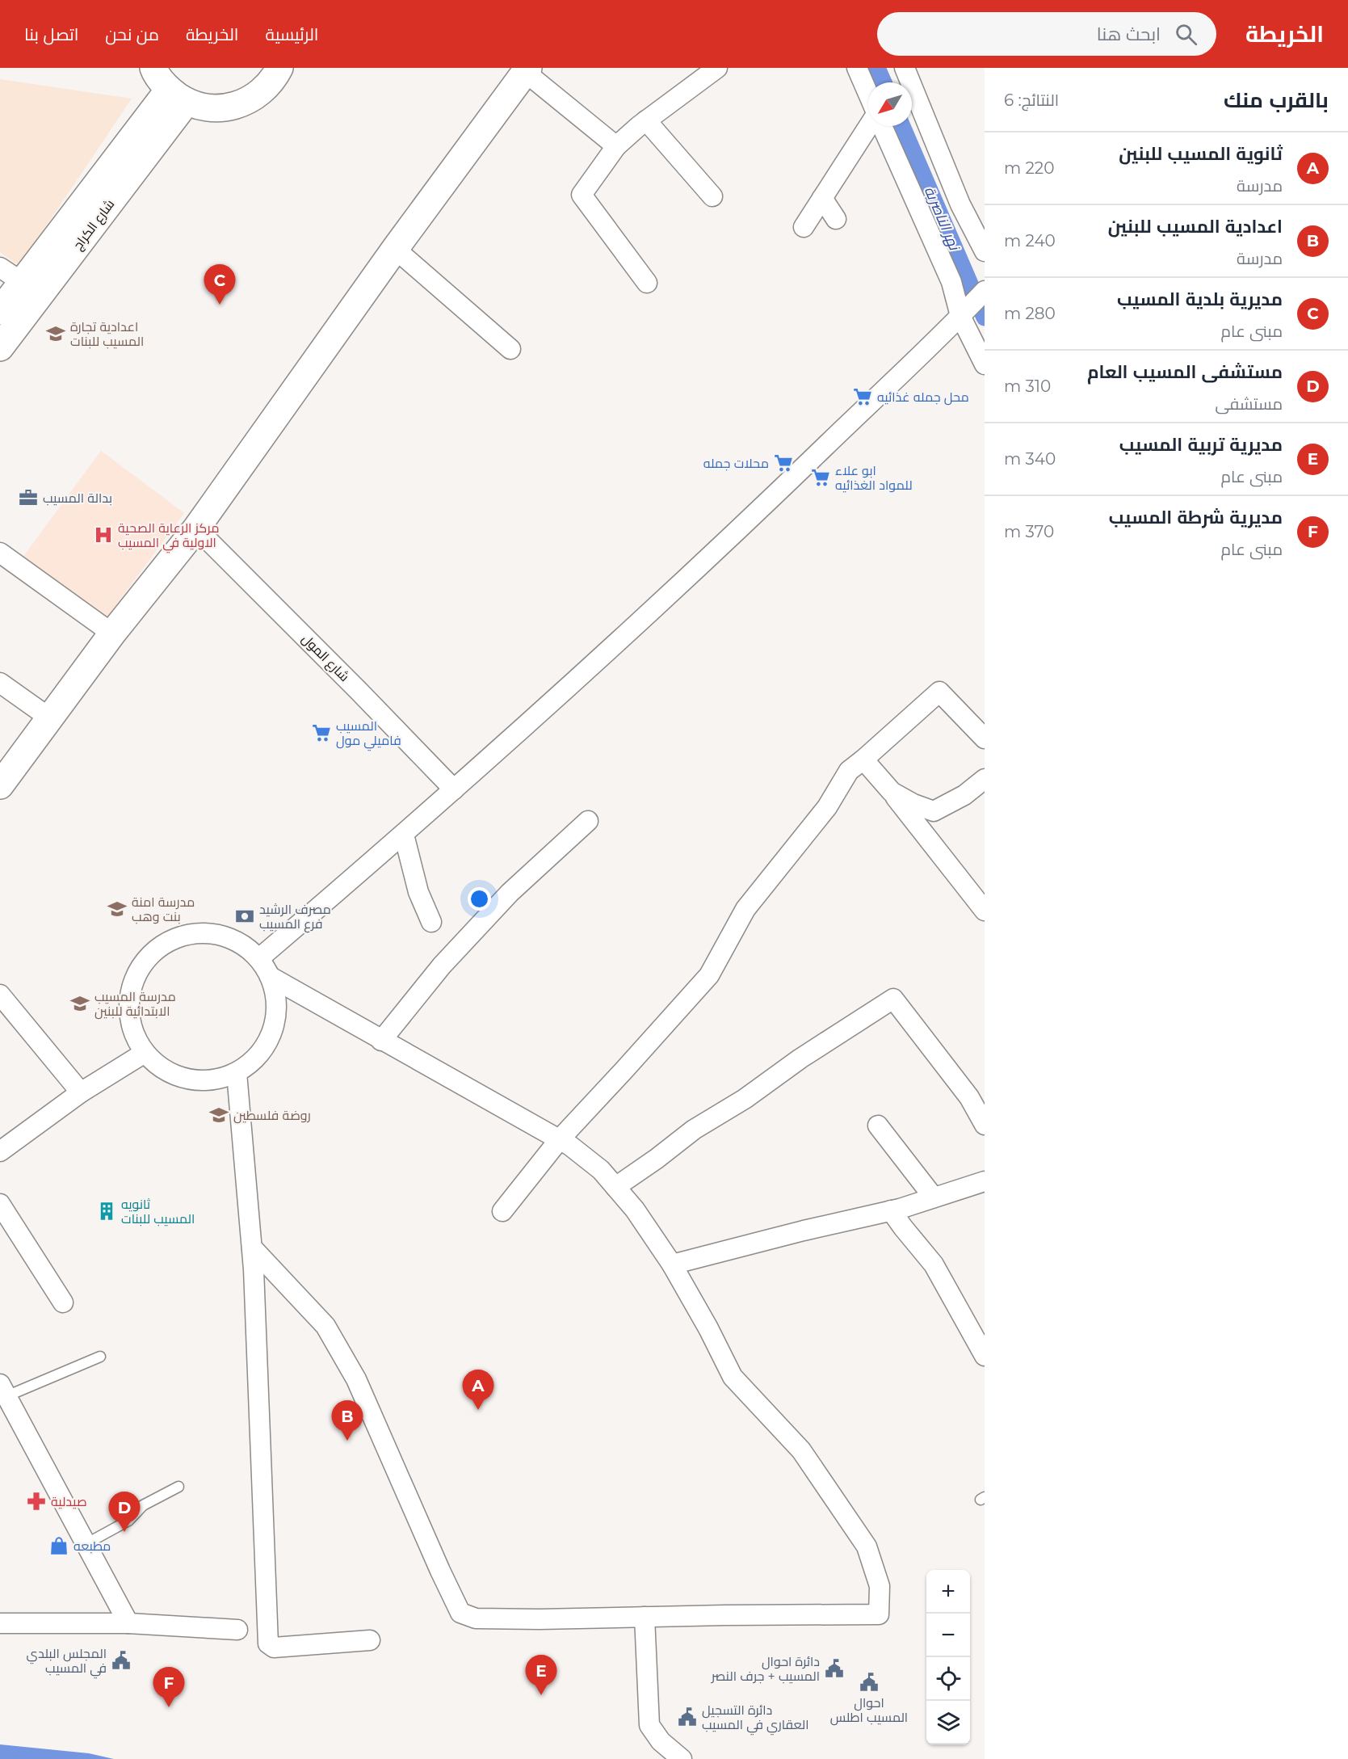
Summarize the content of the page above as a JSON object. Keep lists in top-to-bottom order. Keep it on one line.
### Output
{"streets":{"street":["شارع الكراج","شارع المول"]},"water":["نهر الناصرية"],"places":{"school or university":["اعدادية تجارة المسيب للبنات","مدرسة امنة بنت وهب","مدرسة المسيب الابتدائية للبنين","روضة فلسطين"],"supermarket":["محل جمله غذائيه","محلات جمله","ابو علاء للمواد الغذائيه","المسيب فاميلي مول"],"office":["بدالة المسيب"],"hospital":["مركز الرعاية الصحية الاولية في المسيب"],"bank":["مصرف الرشيد فرع المسيب"],"building":["ثانويه المسيب للبنات"],"pharmacy":["صيدلية"],"shop":["مطبعه"],"public building":["المجلس البلدي في المسيب","دائرة احوال المسيب + جرف النصر","احوال المسيب اطلس","دائرة التسجيل العقاري في المسيب"]},"north":"bottom left","page":{"header":"الخريطة","search":"ابحث هنا","nav":["الرئيسية","الخريطة","من نحن","اتصل بنا"],"heading":["بالقرب منك","النتائج: 6"],"list":[{"mark":"A","name":"ثانوية المسيب للبنين","note":"مدرسة","value":"220 m"},{"mark":"B","name":"اعدادية المسيب للبنين","note":"مدرسة","value":"240 m"},{"mark":"C","name":"مديرية بلدية المسيب","note":"مبنى عام","value":"280 m"},{"mark":"D","name":"مستشفى المسيب العام","note":"مستشفى","value":"310 m"},{"mark":"E","name":"مديرية تربية المسيب","note":"مبنى عام","value":"340 m"},{"mark":"F","name":"مديرية شرطة المسيب","note":"مبنى عام","value":"370 m"}],"pins":["C","A","B","D","E","F"],"map_buttons":["+","−"]}}
